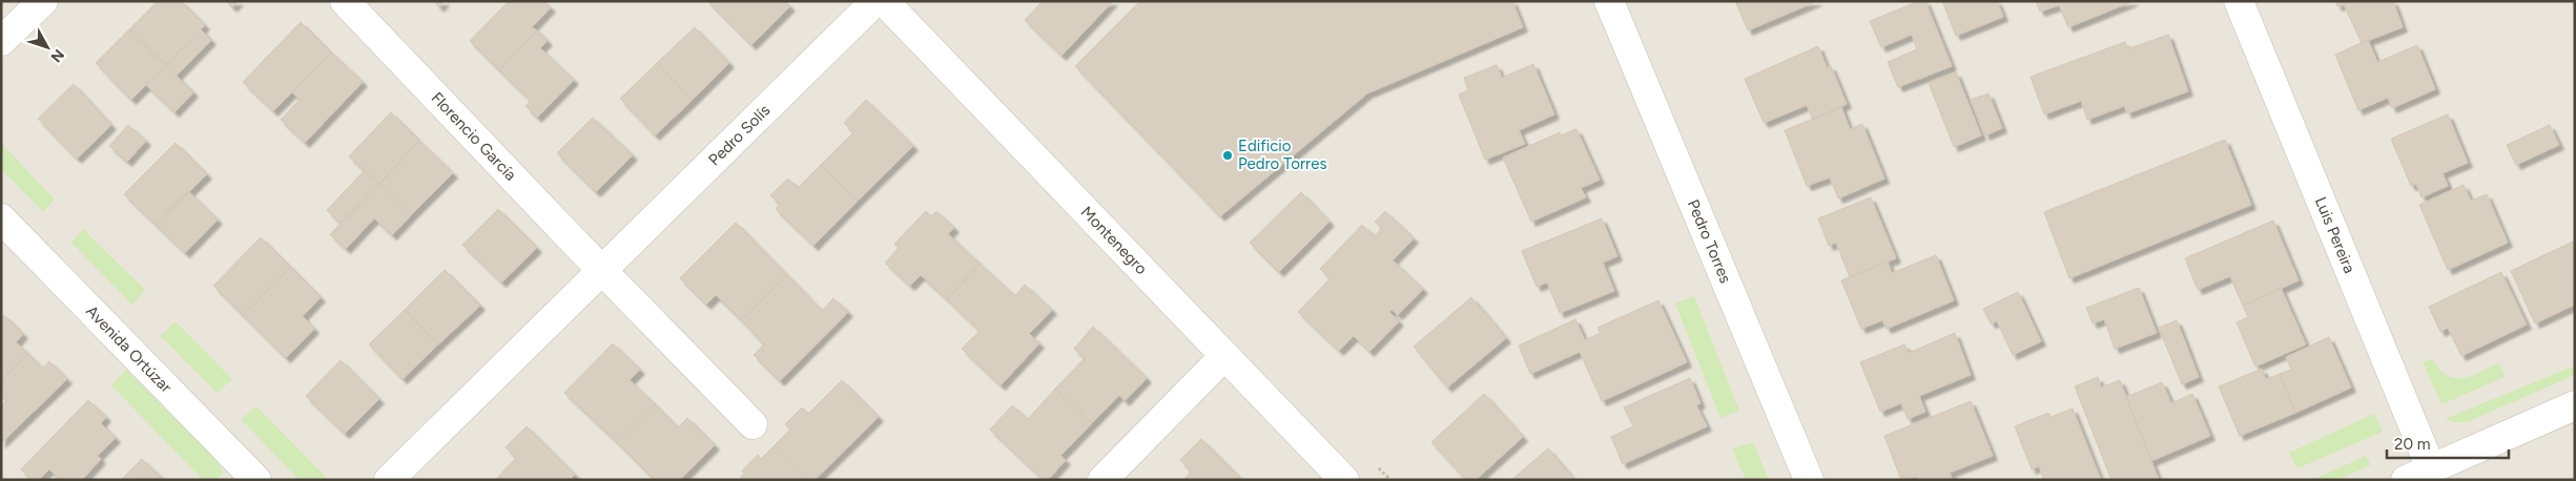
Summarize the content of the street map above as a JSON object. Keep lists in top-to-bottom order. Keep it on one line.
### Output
{"streets":{"street":["Florencio García","Pedro Solís","Luis Pereira","Montenegro","Pedro Torres","Avenida Ortúzar"]},"crossings":[["Florencio García","Pedro Solís"]],"places":["Edificio Pedro Torres"],"scale_bar":"20 m","north":"bottom right"}
